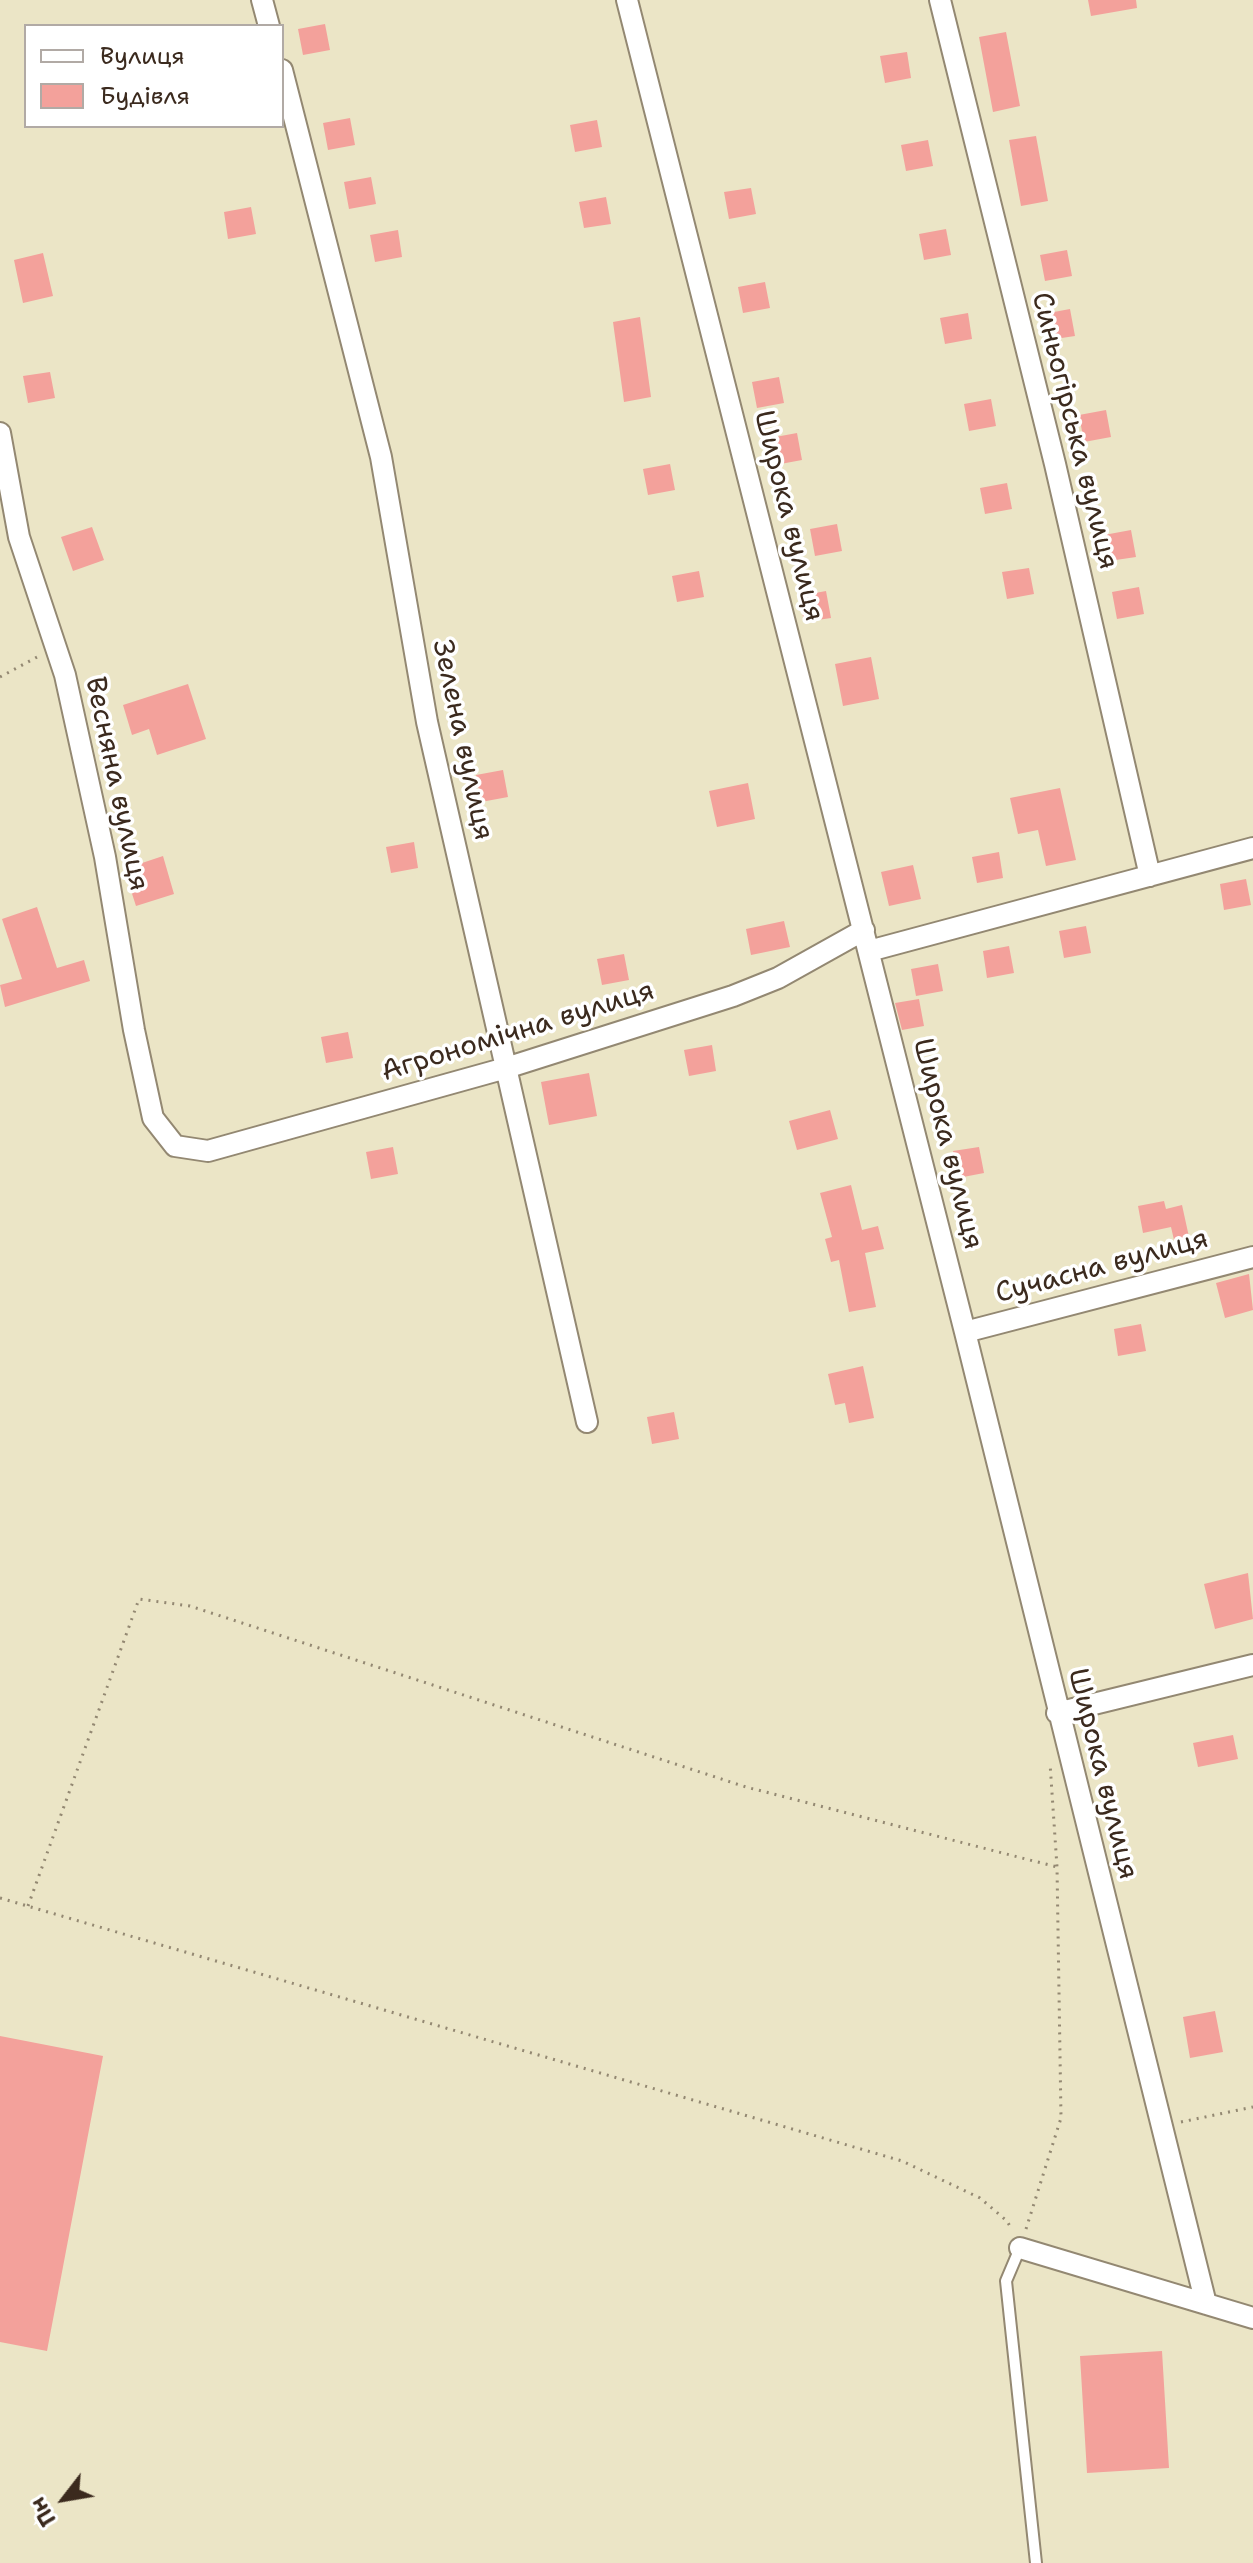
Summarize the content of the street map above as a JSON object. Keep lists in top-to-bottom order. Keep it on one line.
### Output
{"streets":{"street":["Синьогірська вулиця","Широка вулиця","Зелена вулиця","Весняна вулиця","Агрономічна вулиця","Сучасна вулиця"]},"crossings":[["Широка вулиця","Агрономічна вулиця"],["Широка вулиця","Сучасна вулиця"],["Зелена вулиця","Агрономічна вулиця"],["Весняна вулиця","Агрономічна вулиця"]],"legend":["Вулиця","Будівля"],"north":"bottom left"}
